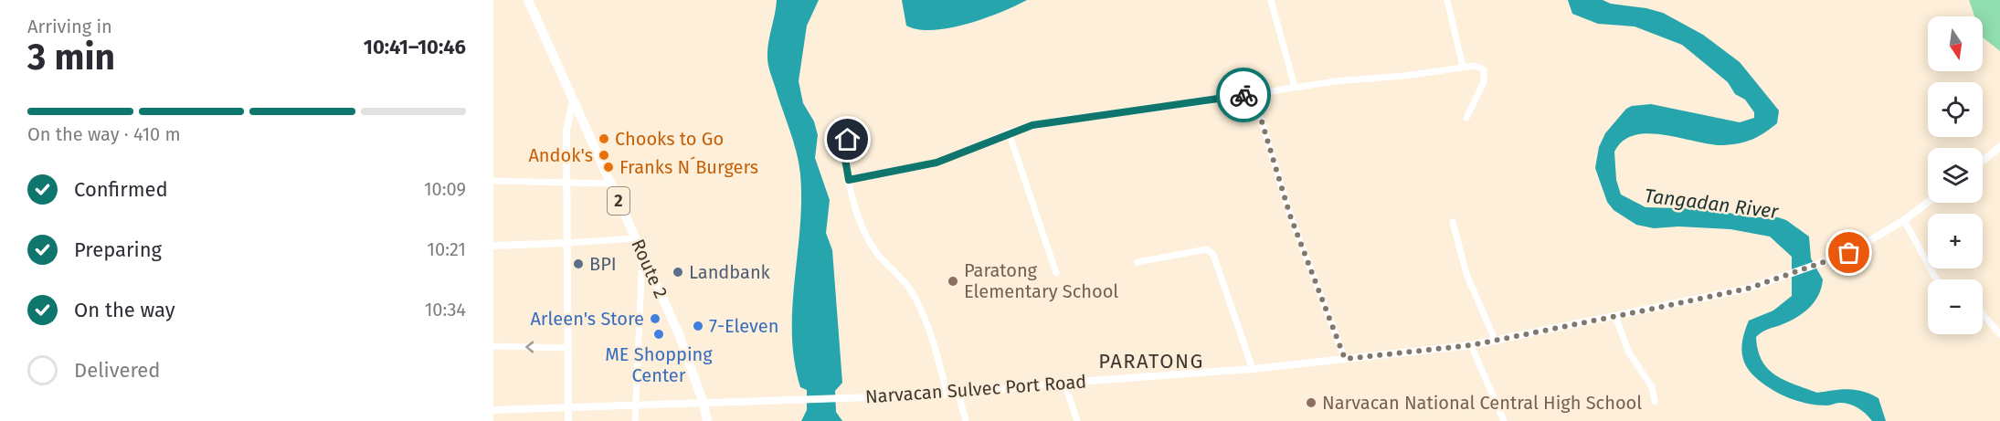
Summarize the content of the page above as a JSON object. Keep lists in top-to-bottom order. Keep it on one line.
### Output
{"streets":{"highway":["2","Route 2"],"street":["Narvacan Sulvec Port Road"]},"crossings":[["Route 2","Narvacan Sulvec Port Road"]],"districts":["PARATONG"],"water":["Tangadan River"],"places":["Chooks to Go","Andok's","Franks N´Burgers","BPI","Landbank","Paratong Elementary School","Arleen's Store","7-Eleven","ME Shopping Center","Narvacan National Central High School"],"north":"bottom","page":{"heading":["3 min","Arriving in","10:41–10:46"],"map_buttons":["+","−"],"bar":"On the way · 410 m","list":[["Confirmed","10:09"],["Preparing","10:21"],["On the way","10:34"],"Delivered"]}}
